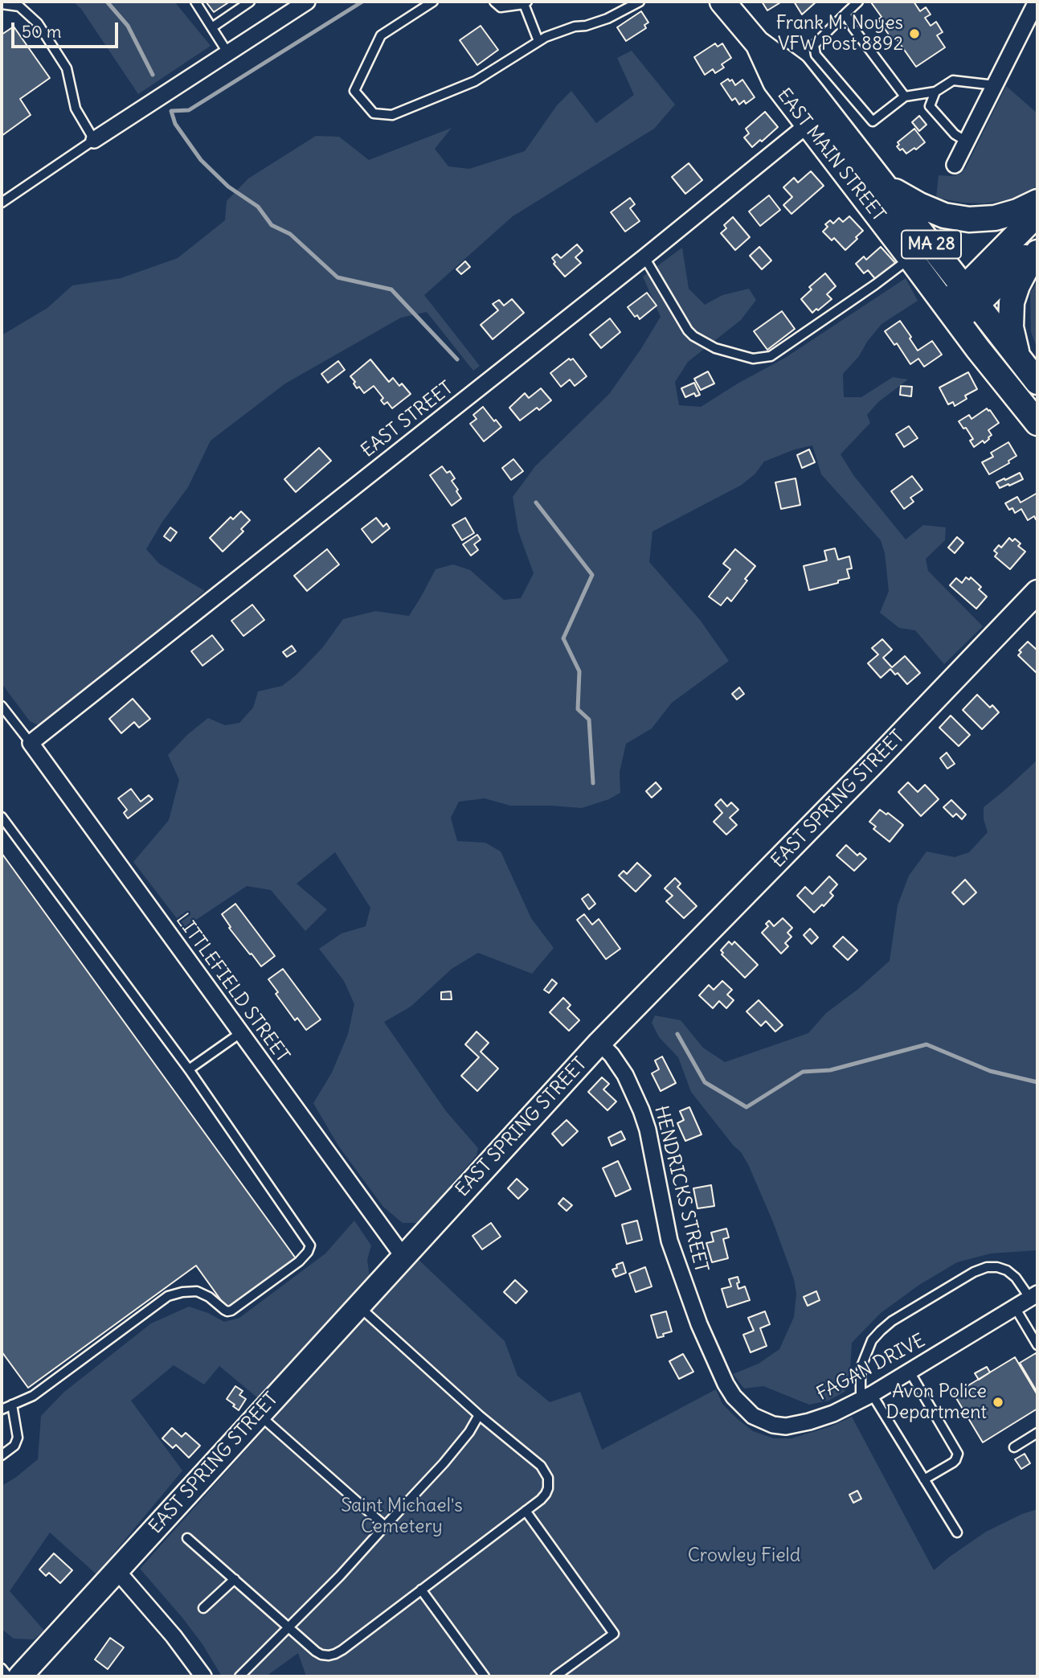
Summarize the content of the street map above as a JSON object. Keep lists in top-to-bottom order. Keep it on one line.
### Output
{"streets":{"main road":["EAST MAIN STREET","MA 28","EAST SPRING STREET"],"street":["EAST STREET","LITTLEFIELD STREET","HENDRICKS STREET","FAGAN DRIVE"]},"crossings":[["EAST MAIN STREET","EAST STREET"],["EAST STREET","LITTLEFIELD STREET"],["EAST SPRING STREET","LITTLEFIELD STREET"],["EAST SPRING STREET","HENDRICKS STREET"],["HENDRICKS STREET","FAGAN DRIVE"]],"parks":["Saint Michael's Cemetery","Crowley Field"],"places":["Frank M. Noyes VFW Post 8892","Avon Police Department"],"scale_bar":"50 m"}
